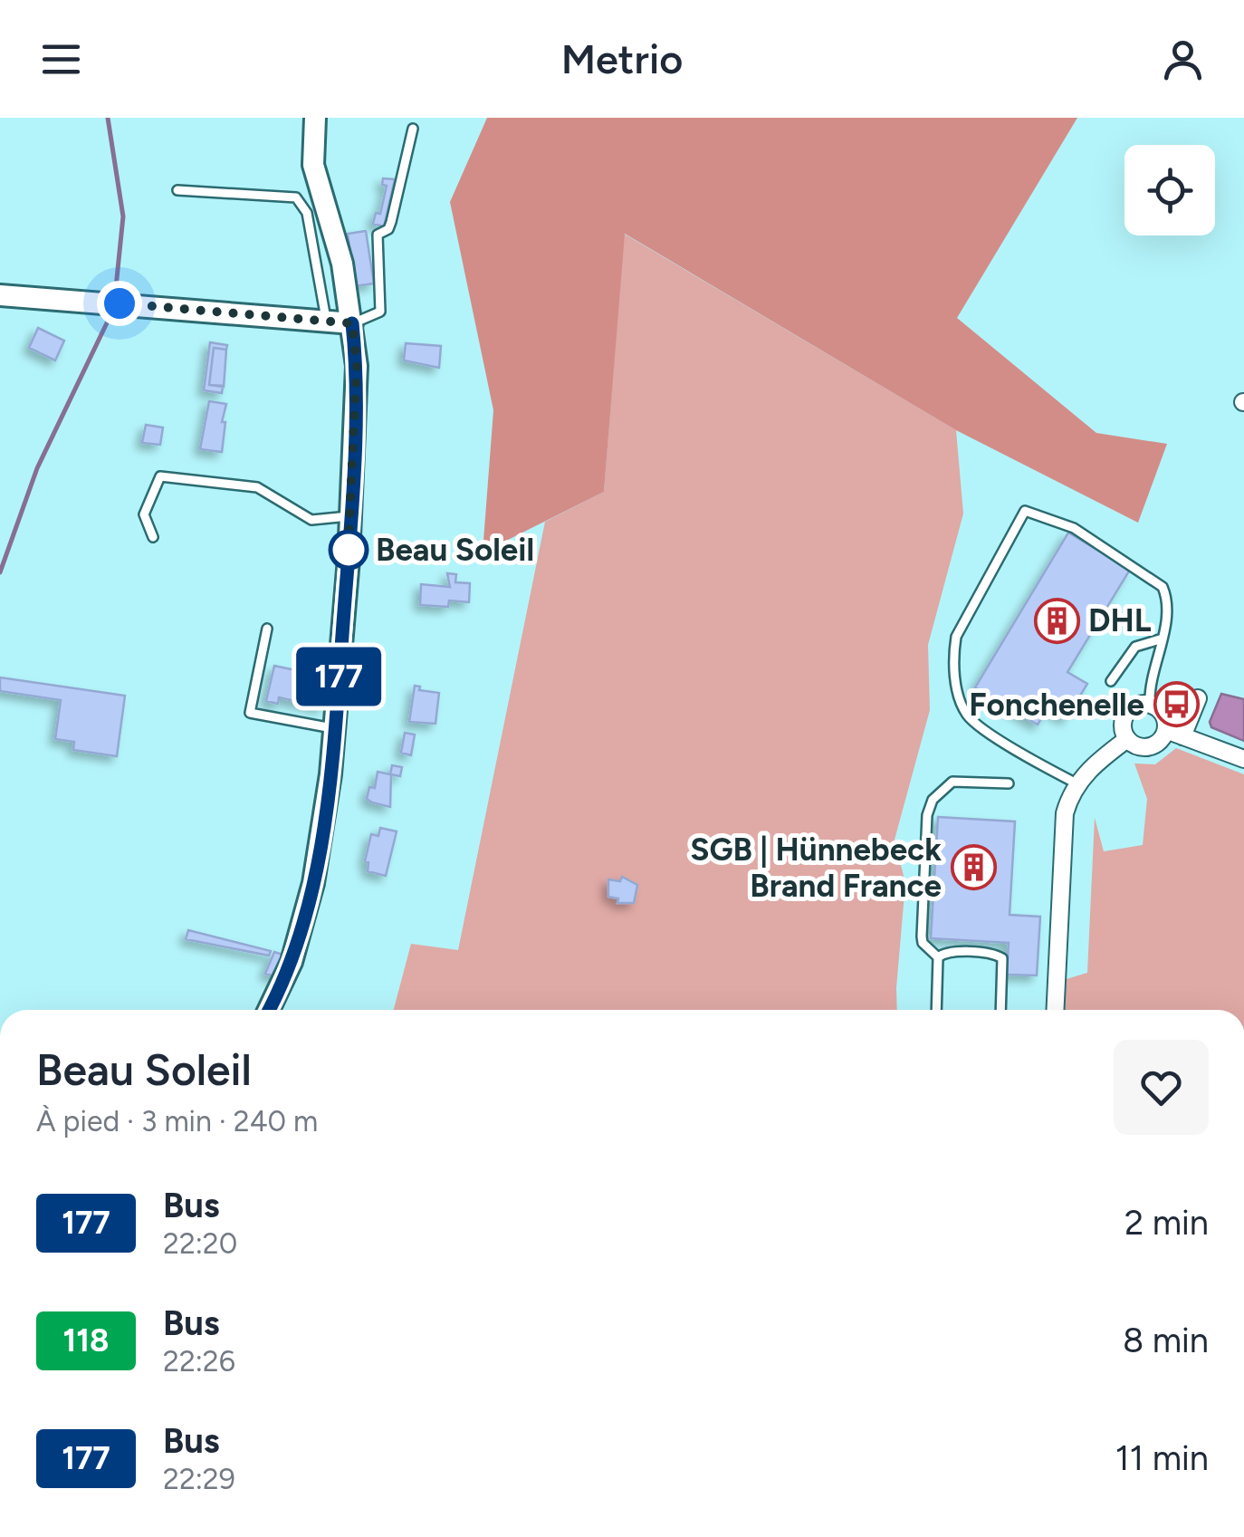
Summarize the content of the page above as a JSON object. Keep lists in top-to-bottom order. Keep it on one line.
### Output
{"places":{"other":["Beau Soleil"],"building":["DHL","SGB | Hünnebeck Brand France"],"bus stop":["Fonchenelle"]},"lines":["bus line 177"],"page":{"header":"Metrio","on_map":"177","heading":["Beau Soleil","À pied · 3 min · 240 m"],"list":[{"mark":"177","name":"Bus","note":"22:20","value":"2 min"},{"mark":"118","name":"Bus","note":"22:26","value":"8 min"},{"mark":"177","name":"Bus","note":"22:29","value":"11 min"}]}}
